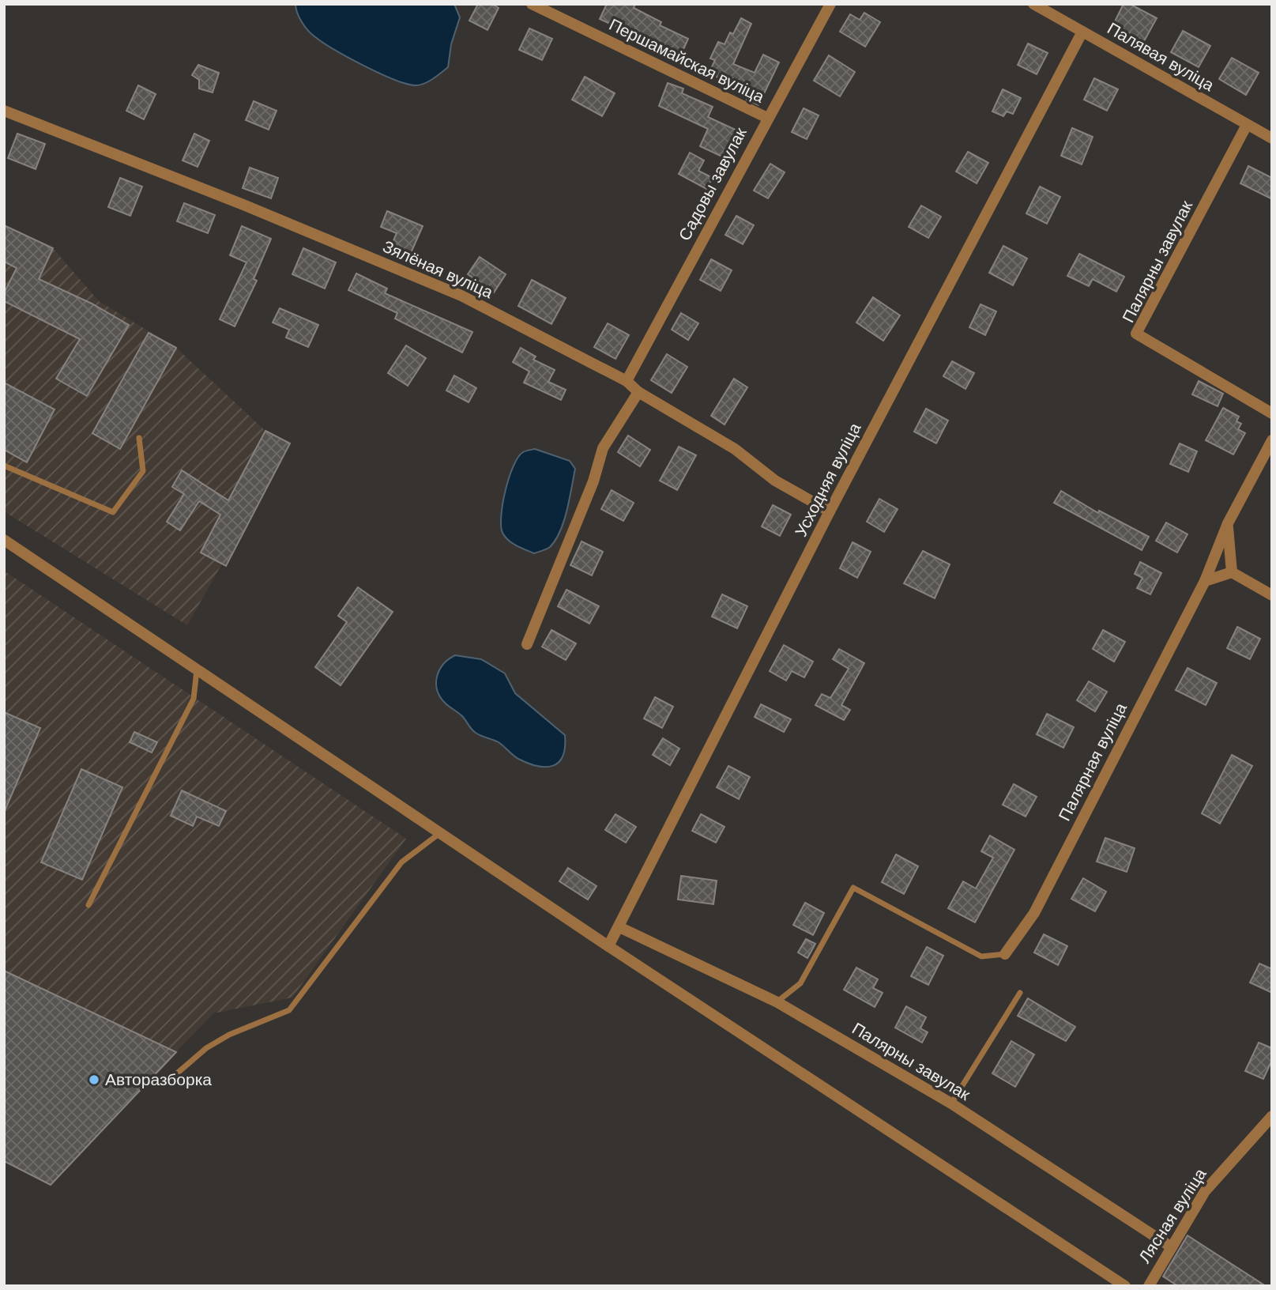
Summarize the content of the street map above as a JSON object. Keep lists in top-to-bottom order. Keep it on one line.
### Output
{"streets":{"street":["Палявая вуліца","Першамайская вуліца","Садовы завулак","Палярны завулак","Зялёная вуліца","Усходняя вуліца","Палярная вуліца","Лясная вуліца"]},"crossings":[["Палявая вуліца","Палярны завулак"],["Палявая вуліца","Усходняя вуліца"],["Першамайская вуліца","Садовы завулак"],["Садовы завулак","Зялёная вуліца"],["Палярны завулак","Усходняя вуліца"],["Палярны завулак","Лясная вуліца"],["Зялёная вуліца","Усходняя вуліца"]],"places":["Авторазборка"]}
